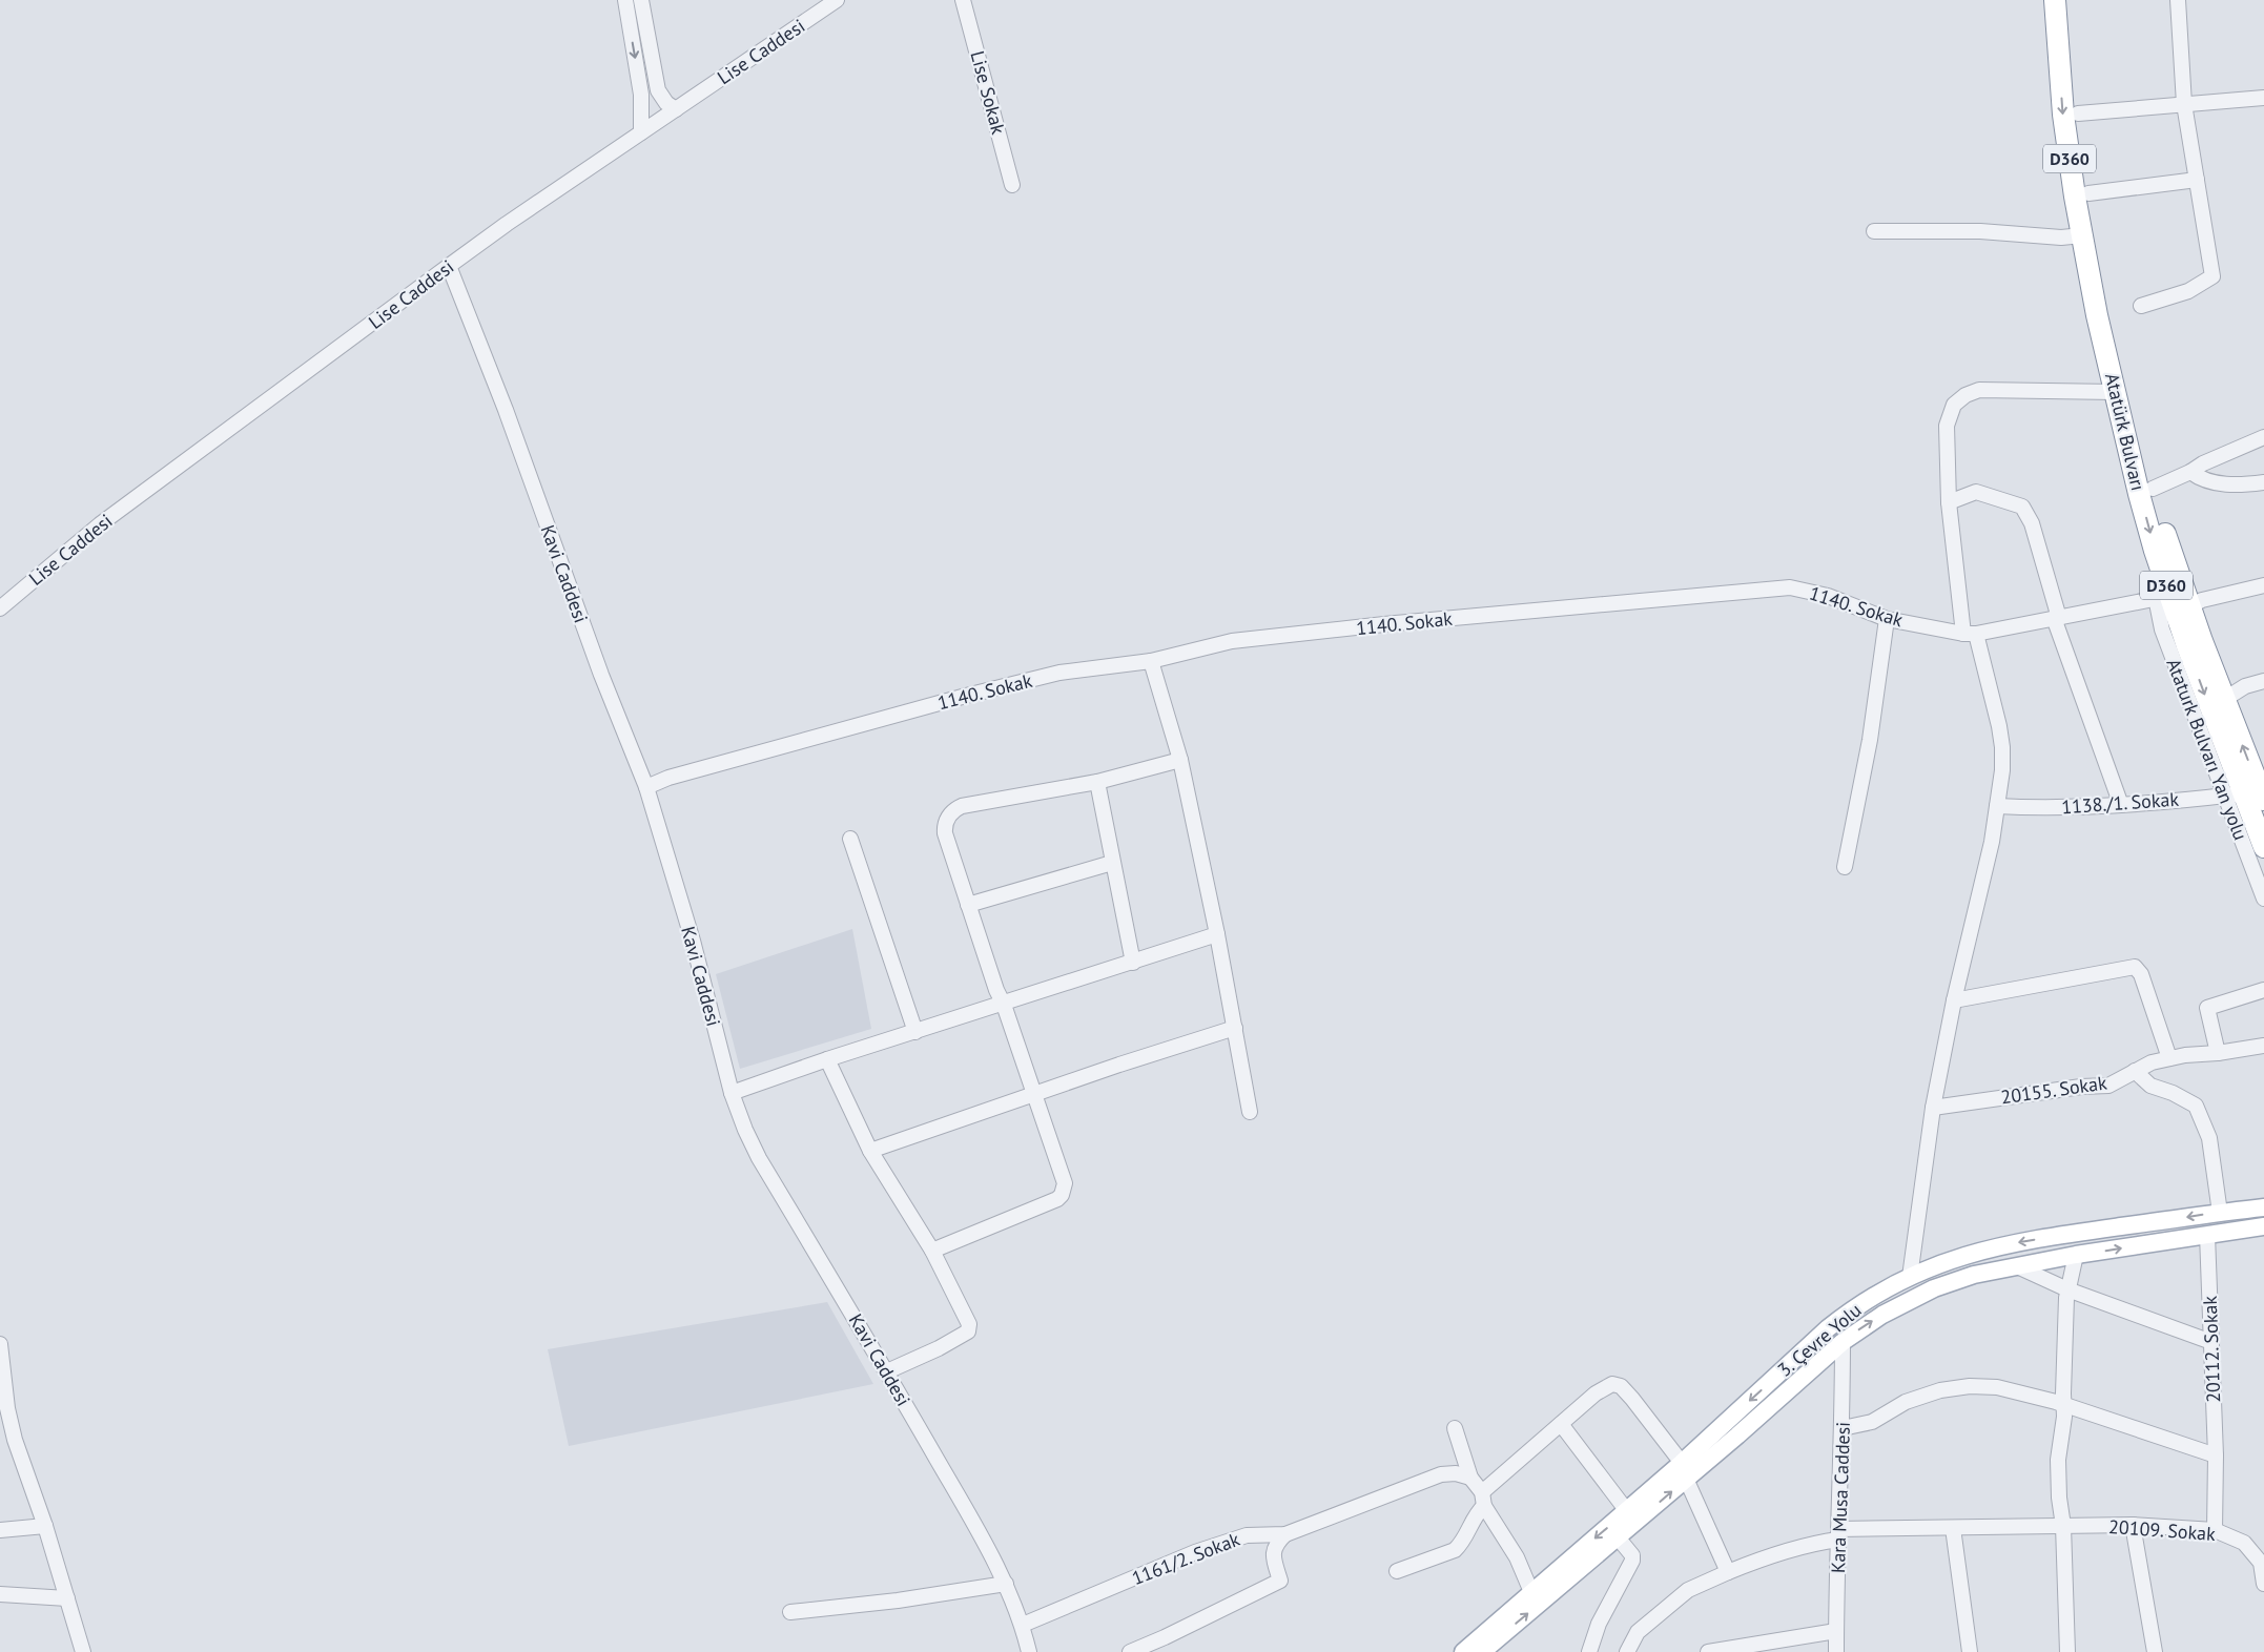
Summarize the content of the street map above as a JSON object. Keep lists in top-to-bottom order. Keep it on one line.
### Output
{"streets":{"highway":["D360","Atatürk Bulvarı"],"main road":["3. Çevre Yolu"],"street":["Lise Caddesi","Lise Sokak","Kavi Caddesi","1140. Sokak","Ataturk Bulvarı Yan yolu","1138./1. Sokak","20155. Sokak","20112. Sokak","Kara Musa Caddesi","20109. Sokak","1161/2. Sokak"]},"crossings":[["Lise Caddesi","Kavi Caddesi"],["Atatürk Bulvarı","1140. Sokak"],["Atatürk Bulvarı","Ataturk Bulvarı Yan yolu"],["Atatürk Bulvarı","1138./1. Sokak"],["Kavi Caddesi","1140. Sokak"],["Kavi Caddesi","1161/2. Sokak"],["Ataturk Bulvarı Yan yolu","1138./1. Sokak"],["3. Çevre Yolu","20112. Sokak"],["3. Çevre Yolu","Kara Musa Caddesi"],["20112. Sokak","20109. Sokak"],["Kara Musa Caddesi","20109. Sokak"]]}
